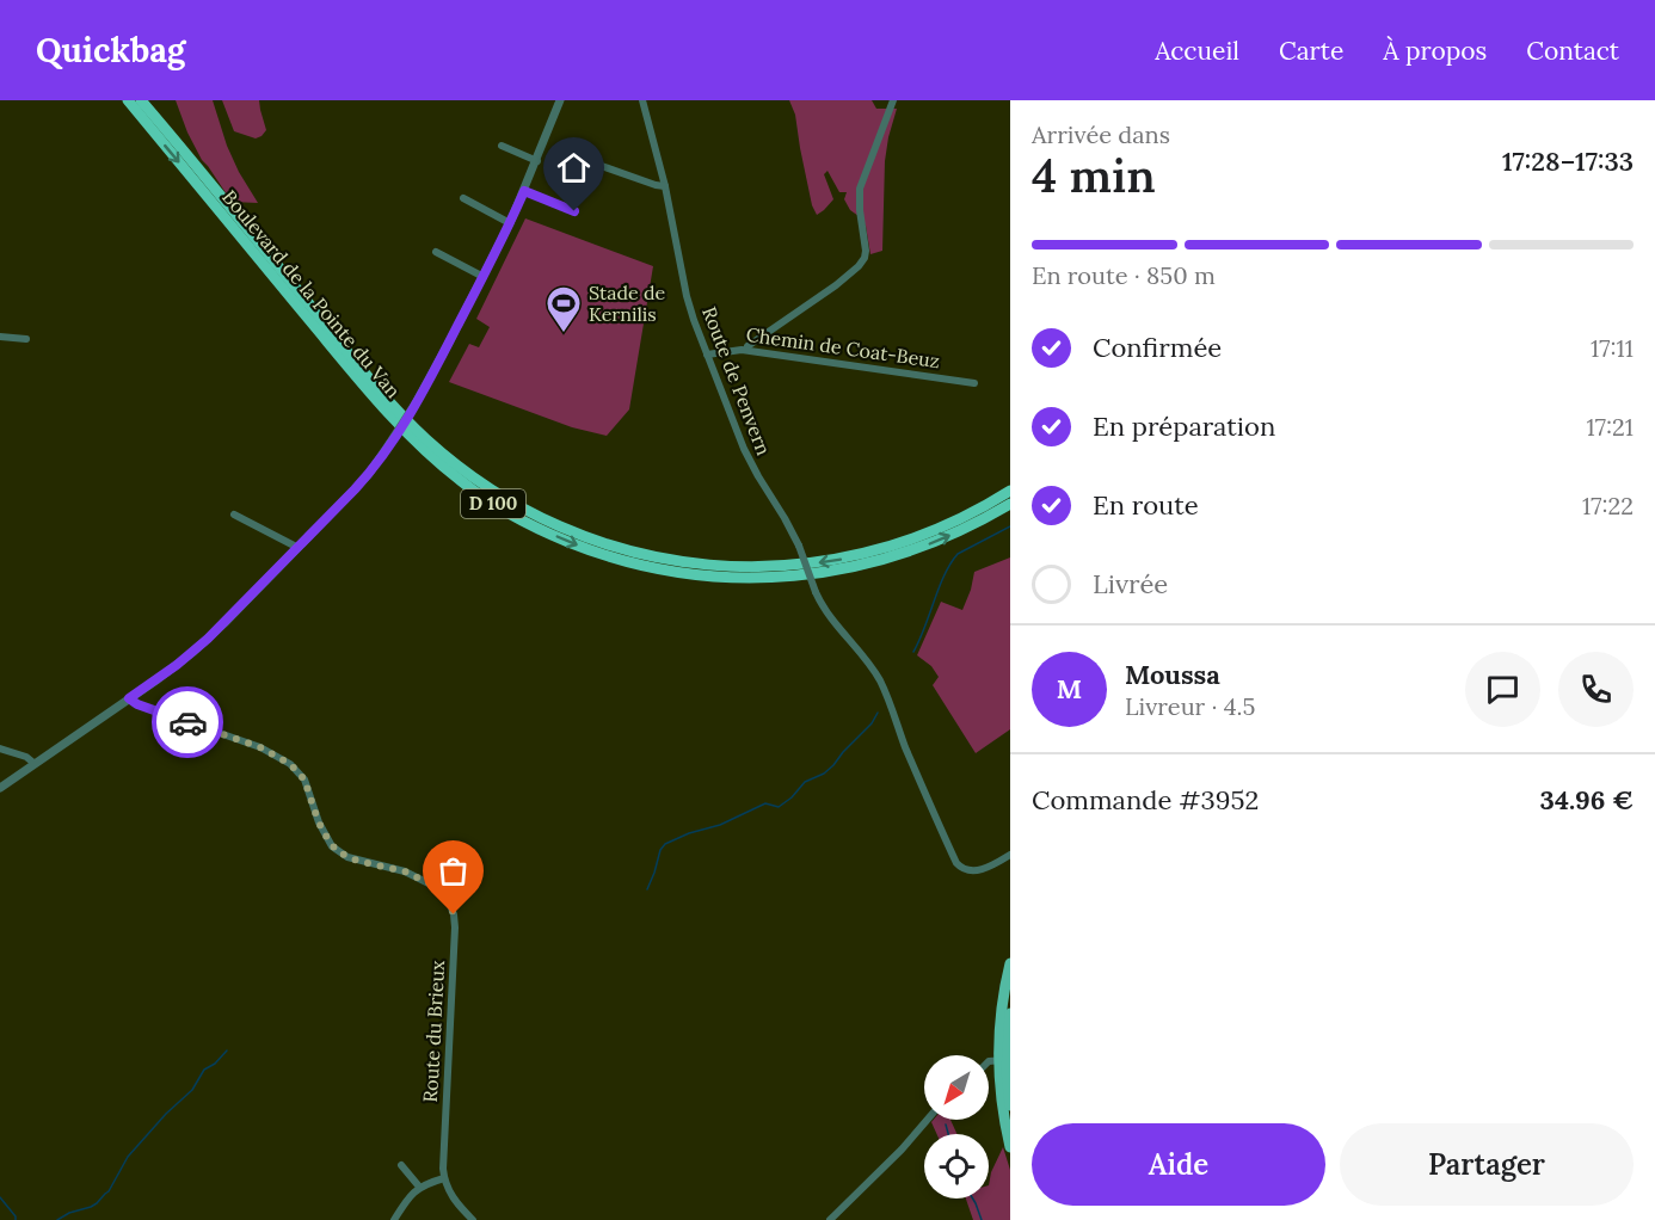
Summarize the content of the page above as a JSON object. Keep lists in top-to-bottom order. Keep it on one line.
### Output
{"streets":{"highway":["Boulevard de la Pointe du Van","D 100"],"street":["Chemin de Coat-Beuz","Route de Penvern","Route du Brieux"]},"crossings":[["Chemin de Coat-Beuz","Route de Penvern"]],"places":{"sports":["Stade de Kernilis"]},"north":"bottom left","page":{"header":"Quickbag","nav":["Accueil","Carte","À propos","Contact"],"heading":["4 min","Arrivée dans","17:28–17:33"],"panel":["Moussa","Livreur · 4.5","Commande #3952","34.96 €"],"bar":"En route · 850 m","list":[["Confirmée","17:11"],["En préparation","17:21"],["En route","17:22"],"Livrée"],"round":"M","buttons":["Aide","Partager"]}}
